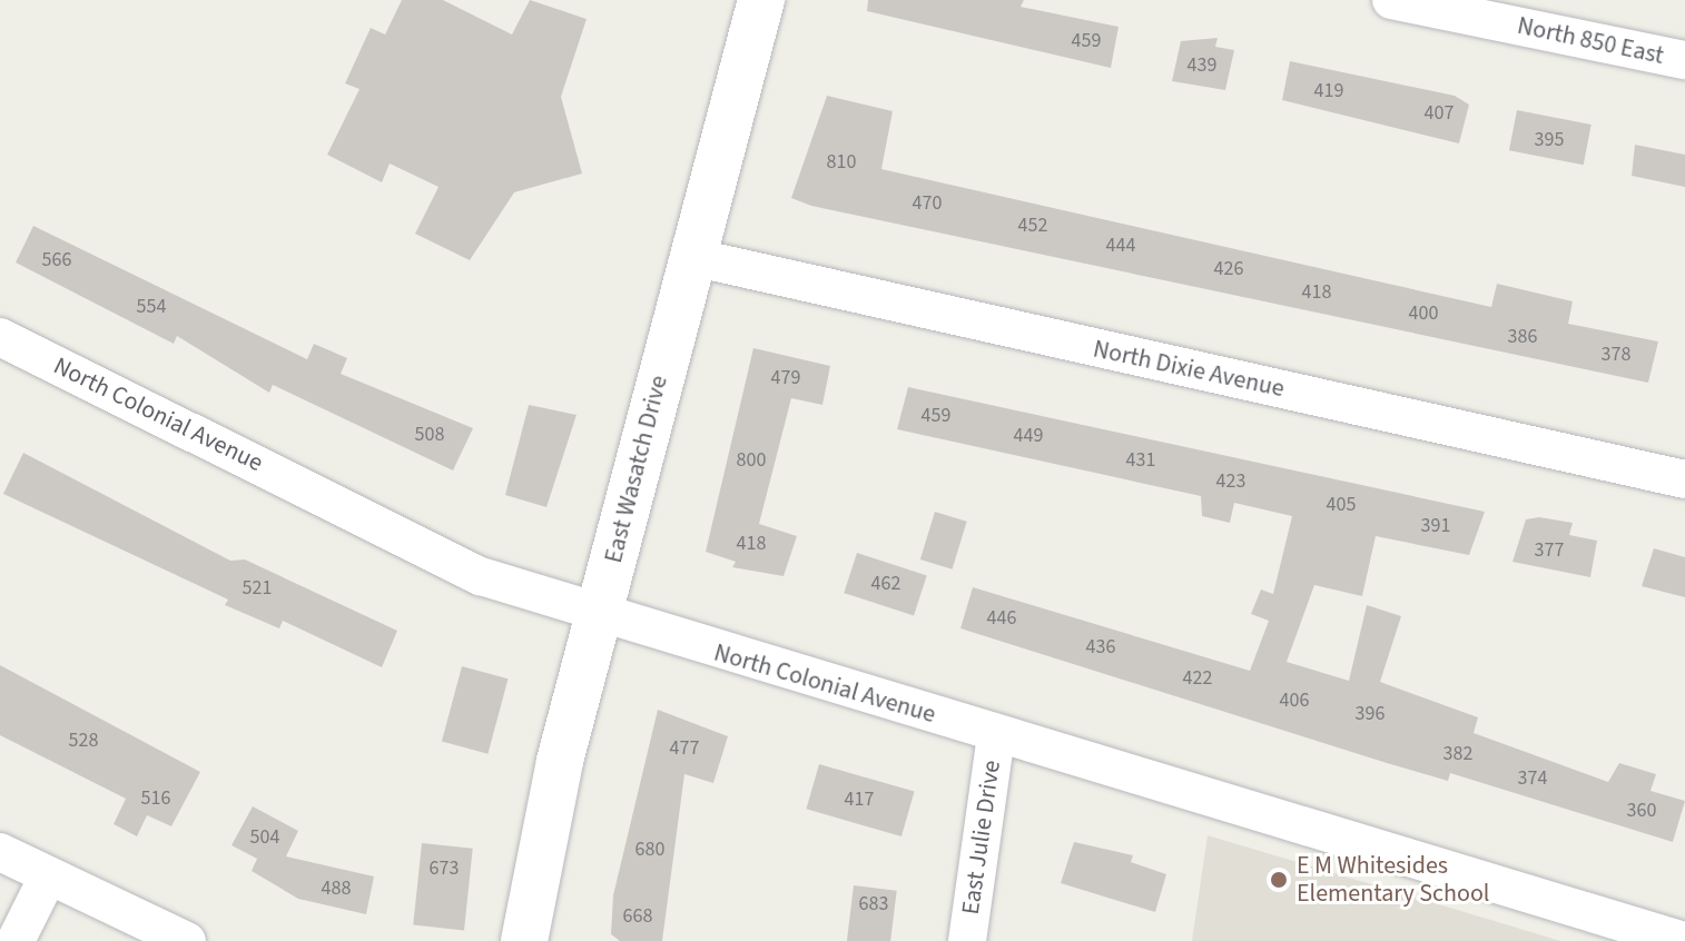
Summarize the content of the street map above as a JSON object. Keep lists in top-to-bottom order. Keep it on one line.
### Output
{"streets":{"street":["North 850 East","North Dixie Avenue","North Colonial Avenue","East Wasatch Drive","East Julie Drive"]},"crossings":[["North Dixie Avenue","East Wasatch Drive"],["North Colonial Avenue","East Wasatch Drive"],["North Colonial Avenue","East Julie Drive"]],"places":["E M Whitesides Elementary School"],"house_numbers":["459","439","419","407","395","810","470","452","444","566","426","418","554","400","386","378","479","459","508","449","800","431","423","405","391","418","377","462","521","446","436","422","406","396","528","477","382","374","516","417","360","504","680","673","488","683","668"]}
